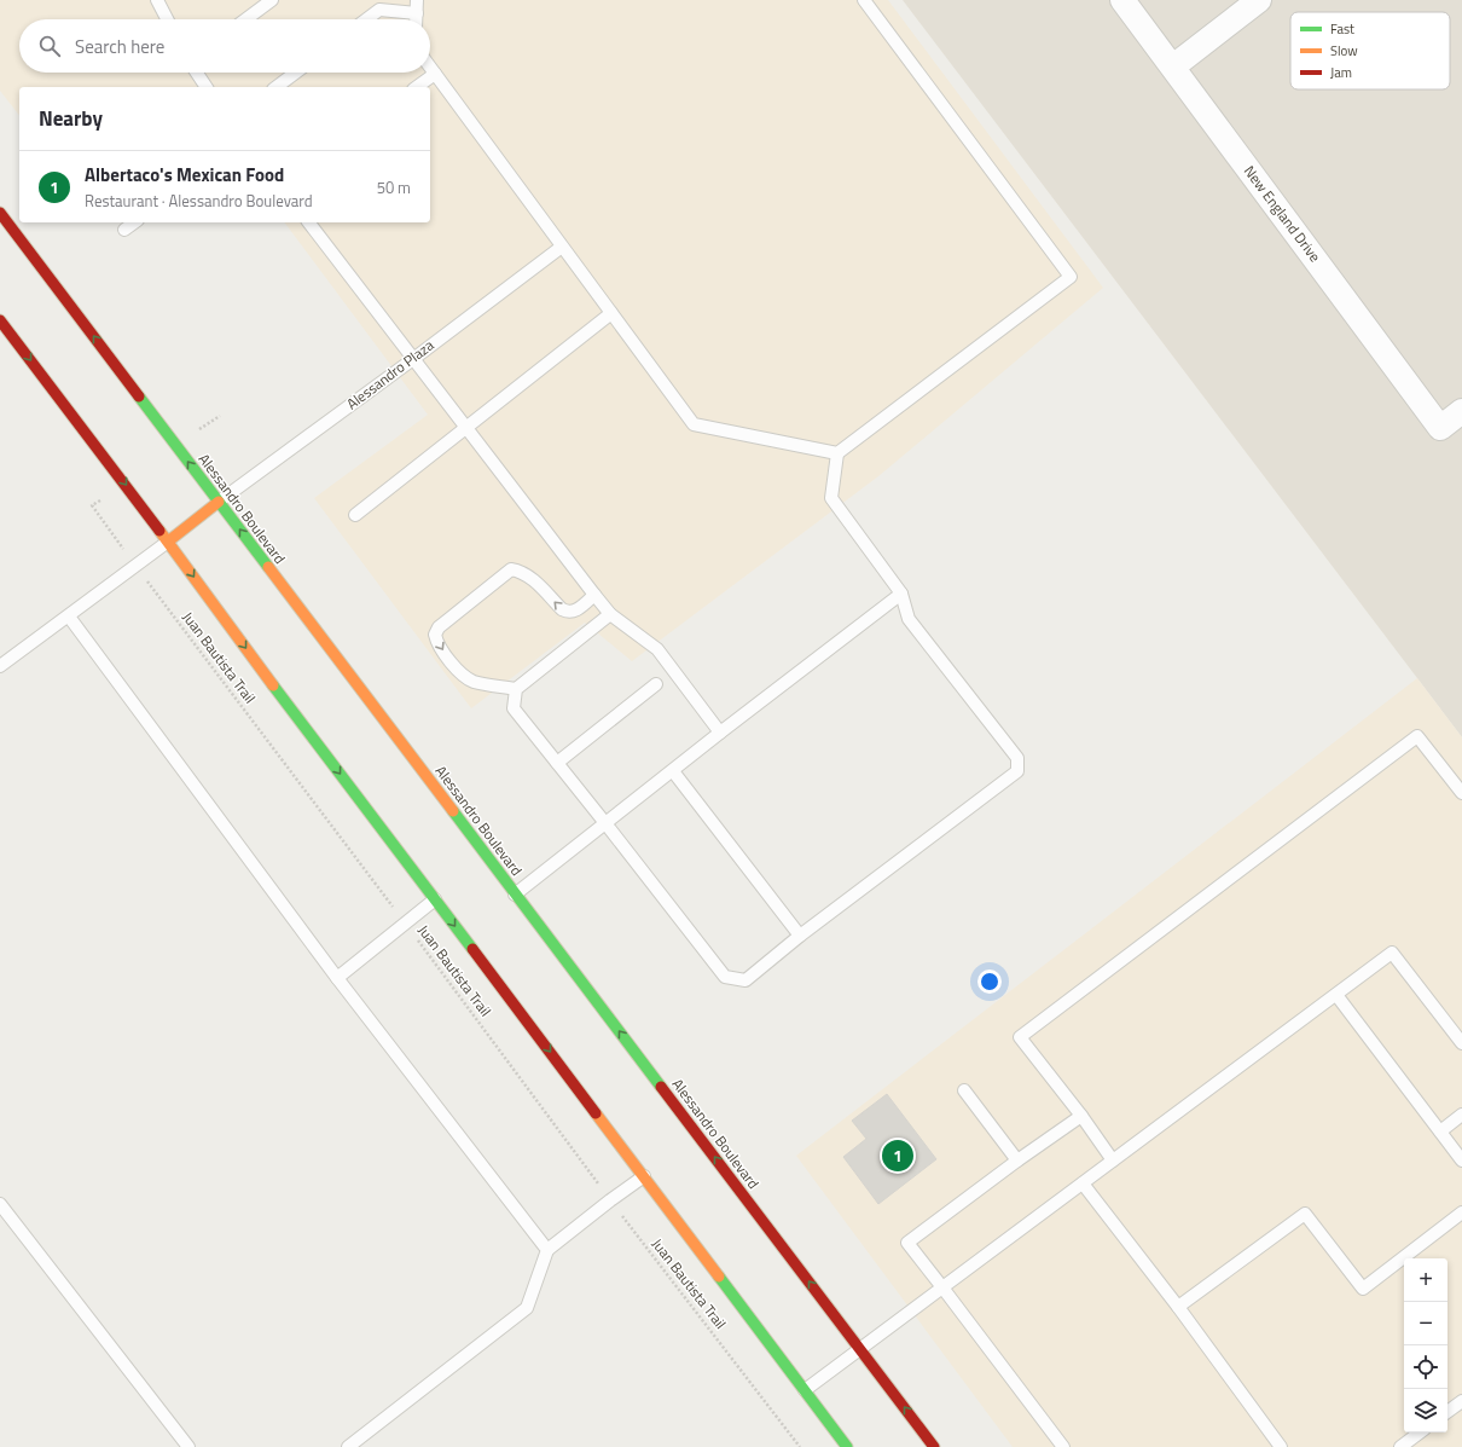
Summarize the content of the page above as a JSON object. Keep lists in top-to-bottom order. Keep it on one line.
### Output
{"streets":{"main road":["Alessandro Boulevard"],"street":["New England Drive"],"lane":["Alessandro Plaza"],"path":["Juan Bautista Trail"]},"crossings":[["Alessandro Plaza","Alessandro Boulevard"]],"legend":["Fast","Slow","Jam"],"page":{"search":"Search here","heading":"Nearby","list":[{"mark":"1","name":"Albertaco's Mexican Food","note":"Restaurant · Alessandro Boulevard","value":"50 m"}],"pins":"1","map_buttons":["+","−"]}}
